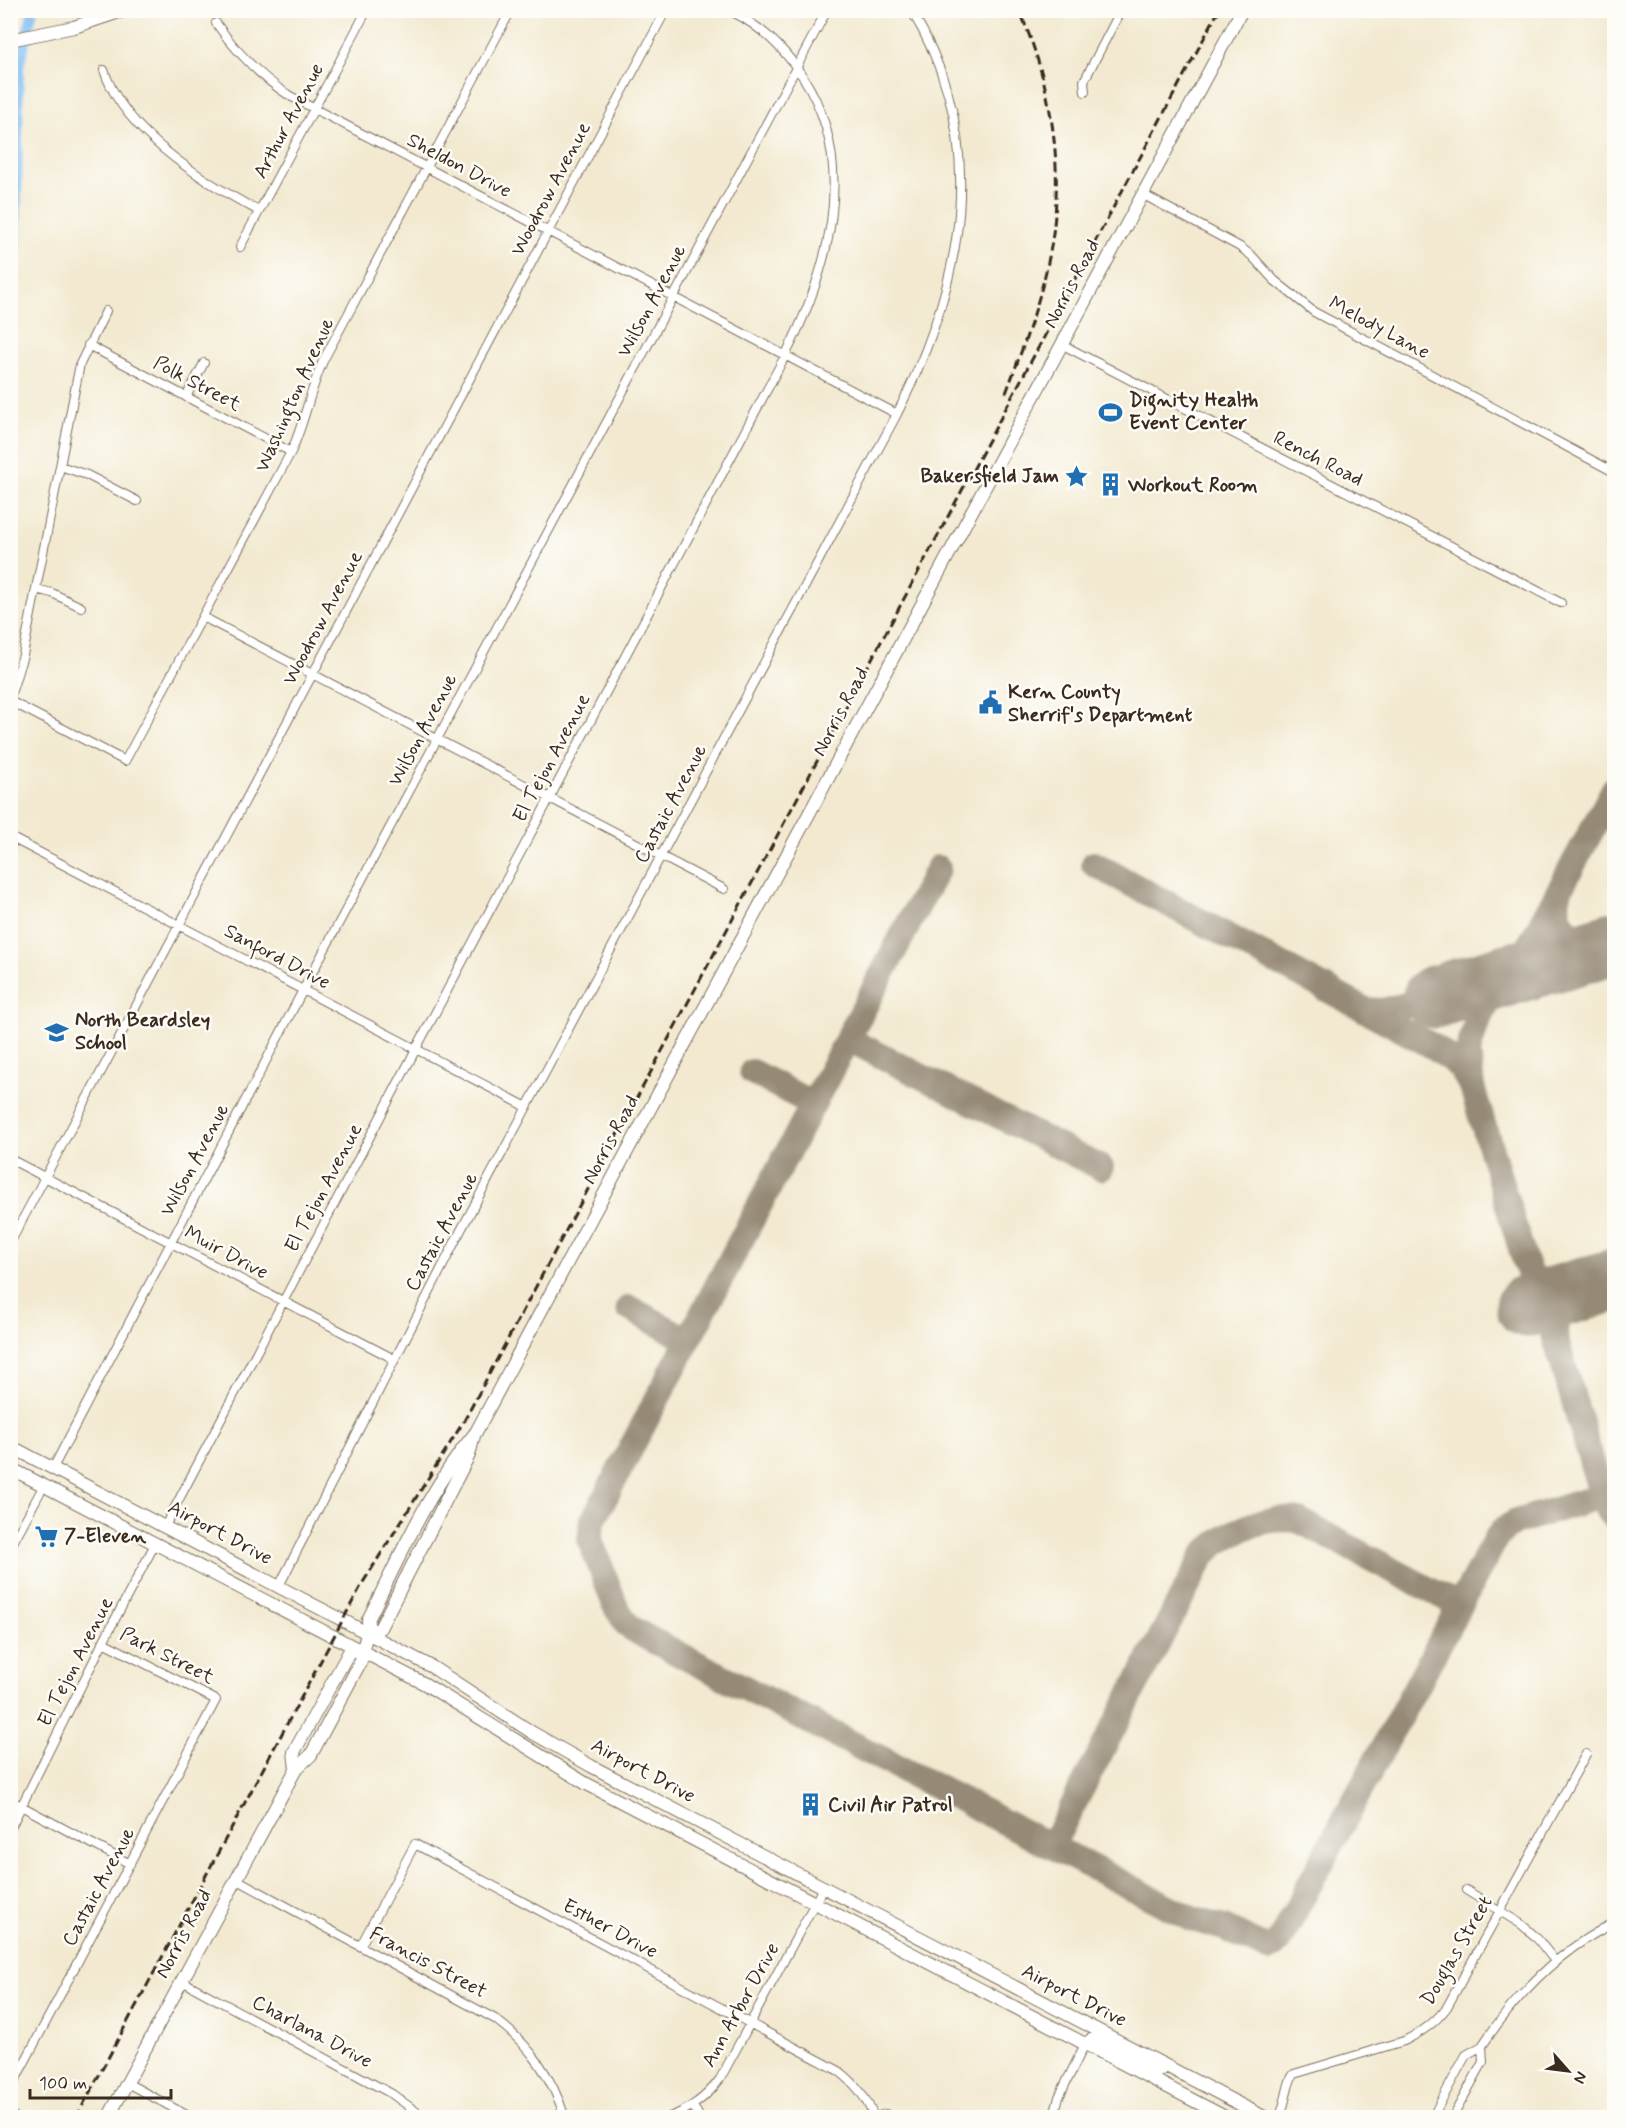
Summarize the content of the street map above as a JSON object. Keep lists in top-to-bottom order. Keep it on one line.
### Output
{"streets":{"main road":["Norris Road","Airport Drive"],"street":["Arthur Avenue","Sheldon Drive","Woodrow Avenue","Wilson Avenue","Melody Lane","Polk Street","Washington Avenue","Rench Road","El Tejon Avenue","Castaic Avenue","Sanford Drive","Muir Drive","Park Street","Esther Drive","Douglas Street","Francis Street","Ann Arbor Drive","Charlana Drive"]},"crossings":[["Arthur Avenue","Sheldon Drive"],["Sheldon Drive","Woodrow Avenue"],["Sheldon Drive","Wilson Avenue"],["Sheldon Drive","Washington Avenue"],["Sheldon Drive","El Tejon Avenue"],["Sheldon Drive","Castaic Avenue"],["Woodrow Avenue","Sanford Drive"],["Woodrow Avenue","Muir Drive"],["Norris Road","Melody Lane"],["Norris Road","Rench Road"],["Norris Road","Airport Drive"],["Norris Road","Francis Street"],["Norris Road","Charlana Drive"],["Wilson Avenue","El Tejon Avenue"],["Wilson Avenue","Sanford Drive"],["Wilson Avenue","Muir Drive"],["Wilson Avenue","Airport Drive"],["Polk Street","Washington Avenue"],["El Tejon Avenue","Sanford Drive"],["El Tejon Avenue","Muir Drive"],["El Tejon Avenue","Airport Drive"],["El Tejon Avenue","Park Street"],["Castaic Avenue","Sanford Drive"],["Castaic Avenue","Muir Drive"],["Castaic Avenue","Airport Drive"],["Castaic Avenue","Park Street"],["Airport Drive","Ann Arbor Drive"],["Esther Drive","Francis Street"],["Esther Drive","Ann Arbor Drive"]],"places":{"sports":["Dignity Health Event Center"],"place":["Bakersfield Jam"],"building":["Workout Room","Civil Air Patrol"],"public building":["Kern County Sherrif's Department"],"school or university":["North Beardsley School"],"supermarket":["7-Eleven"]},"scale_bar":"100 m","north":"bottom right"}
